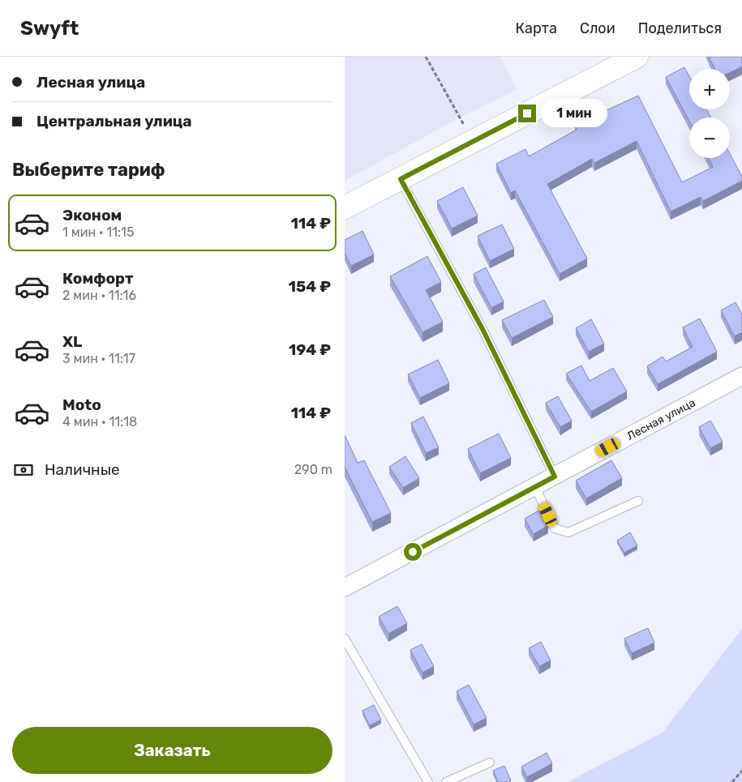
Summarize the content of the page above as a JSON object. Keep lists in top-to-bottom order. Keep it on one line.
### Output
{"streets":{"street":["Лесная улица"]},"page":{"header":"Swyft","nav":["Карта","Слои","Поделиться"],"banner":["Лесная улица","Центральная улица"],"map_buttons":["+","−"],"bubble":"1 мин","heading":"Выберите тариф","list":[{"name":"Эконом","note":"1 мин · 11:15","value":"114 ₽"},{"name":"Комфорт","note":"2 мин · 11:16","value":"154 ₽"},{"name":"XL","note":"3 мин · 11:17","value":"194 ₽"},{"name":"Moto","note":"4 мин · 11:18","value":"114 ₽"}],"pay":["Наличные","290 m"],"buttons":"Заказать"}}
